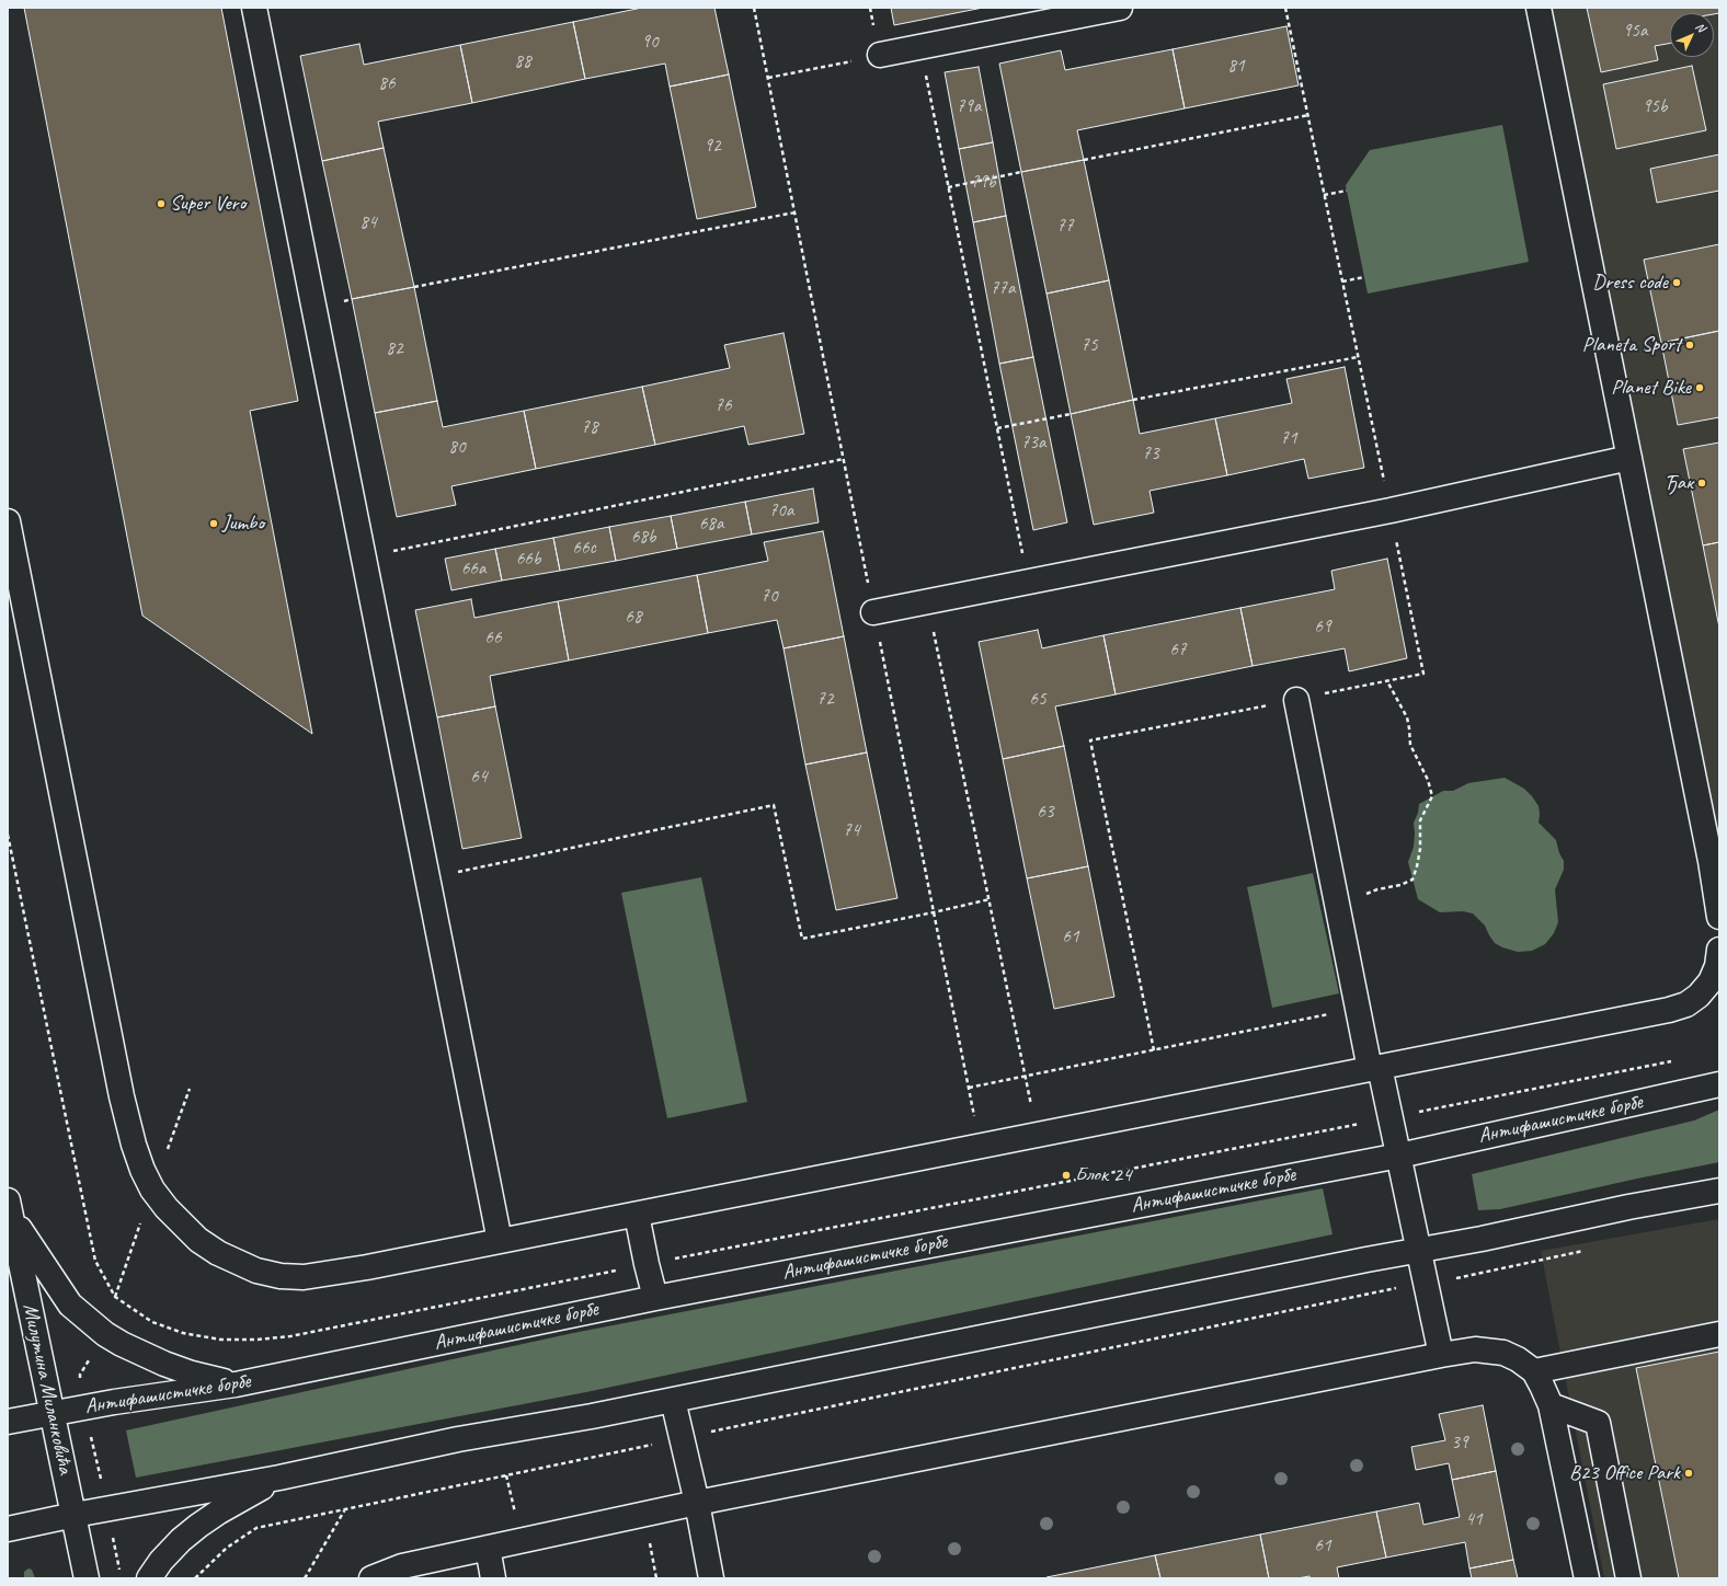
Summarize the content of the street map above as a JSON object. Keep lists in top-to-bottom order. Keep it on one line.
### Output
{"streets":{"street":["Антифашистичке борбе","Милутина Миланковића"]},"crossings":[["Антифашистичке борбе","Милутина Миланковића"]],"places":["Super Vero","Dress code","Planeta Sport","Planet Bike","Ђак","Jumbo","Блок 24","B23 Office Park"],"house_numbers":["95a","90","88","81","86","79a","95b","92","79b","84","77","77a","75","82","76","78","71","73a","80","73","70a","68a","68b","66c","66b","66a","70","68","69","66","67","72","65","64","63","74","61","39","41","61"],"north":"top right"}
